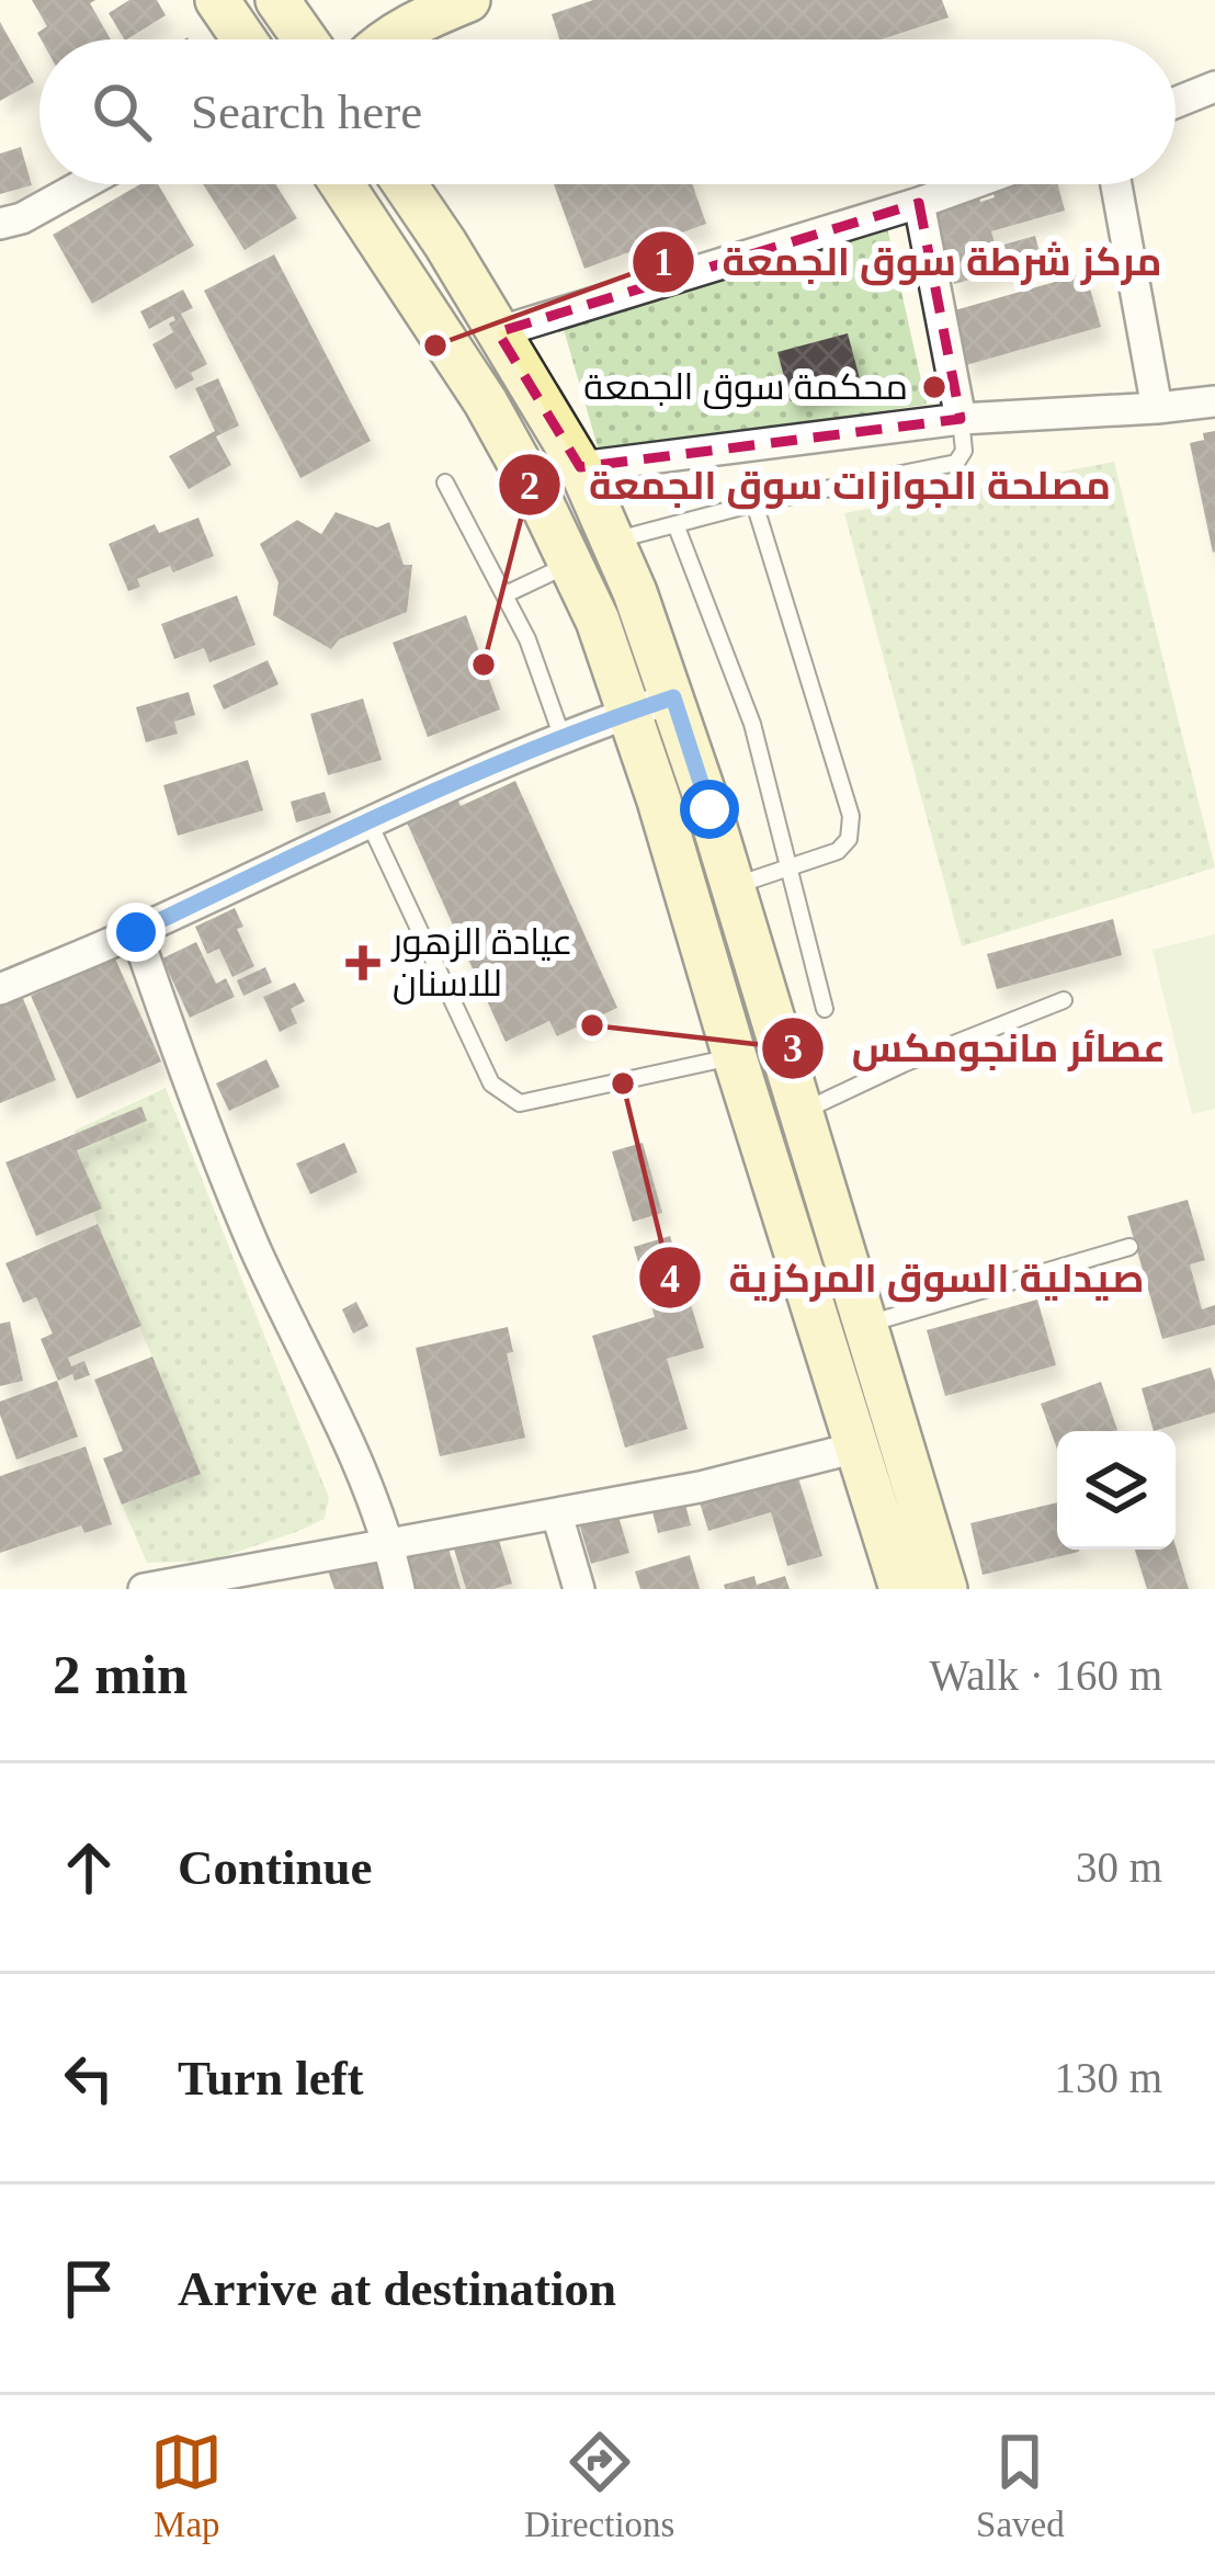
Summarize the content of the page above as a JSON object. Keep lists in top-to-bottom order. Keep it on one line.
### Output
{"places":{"other":["مركز شرطة سوق الجمعة","محكمة سوق الجمعة","مصلحة الجوازات سوق الجمعة","عصائر مانجومكس","صيدلية السوق المركزية"],"health":["عيادة الزهور للاسنان"]},"page":{"search":"Search here","heading":["2 min","Walk · 160 m"],"list":[["Continue","30 m"],["Turn left","130 m"],"Arrive at destination"],"nav":["Map","Directions","Saved"]}}
